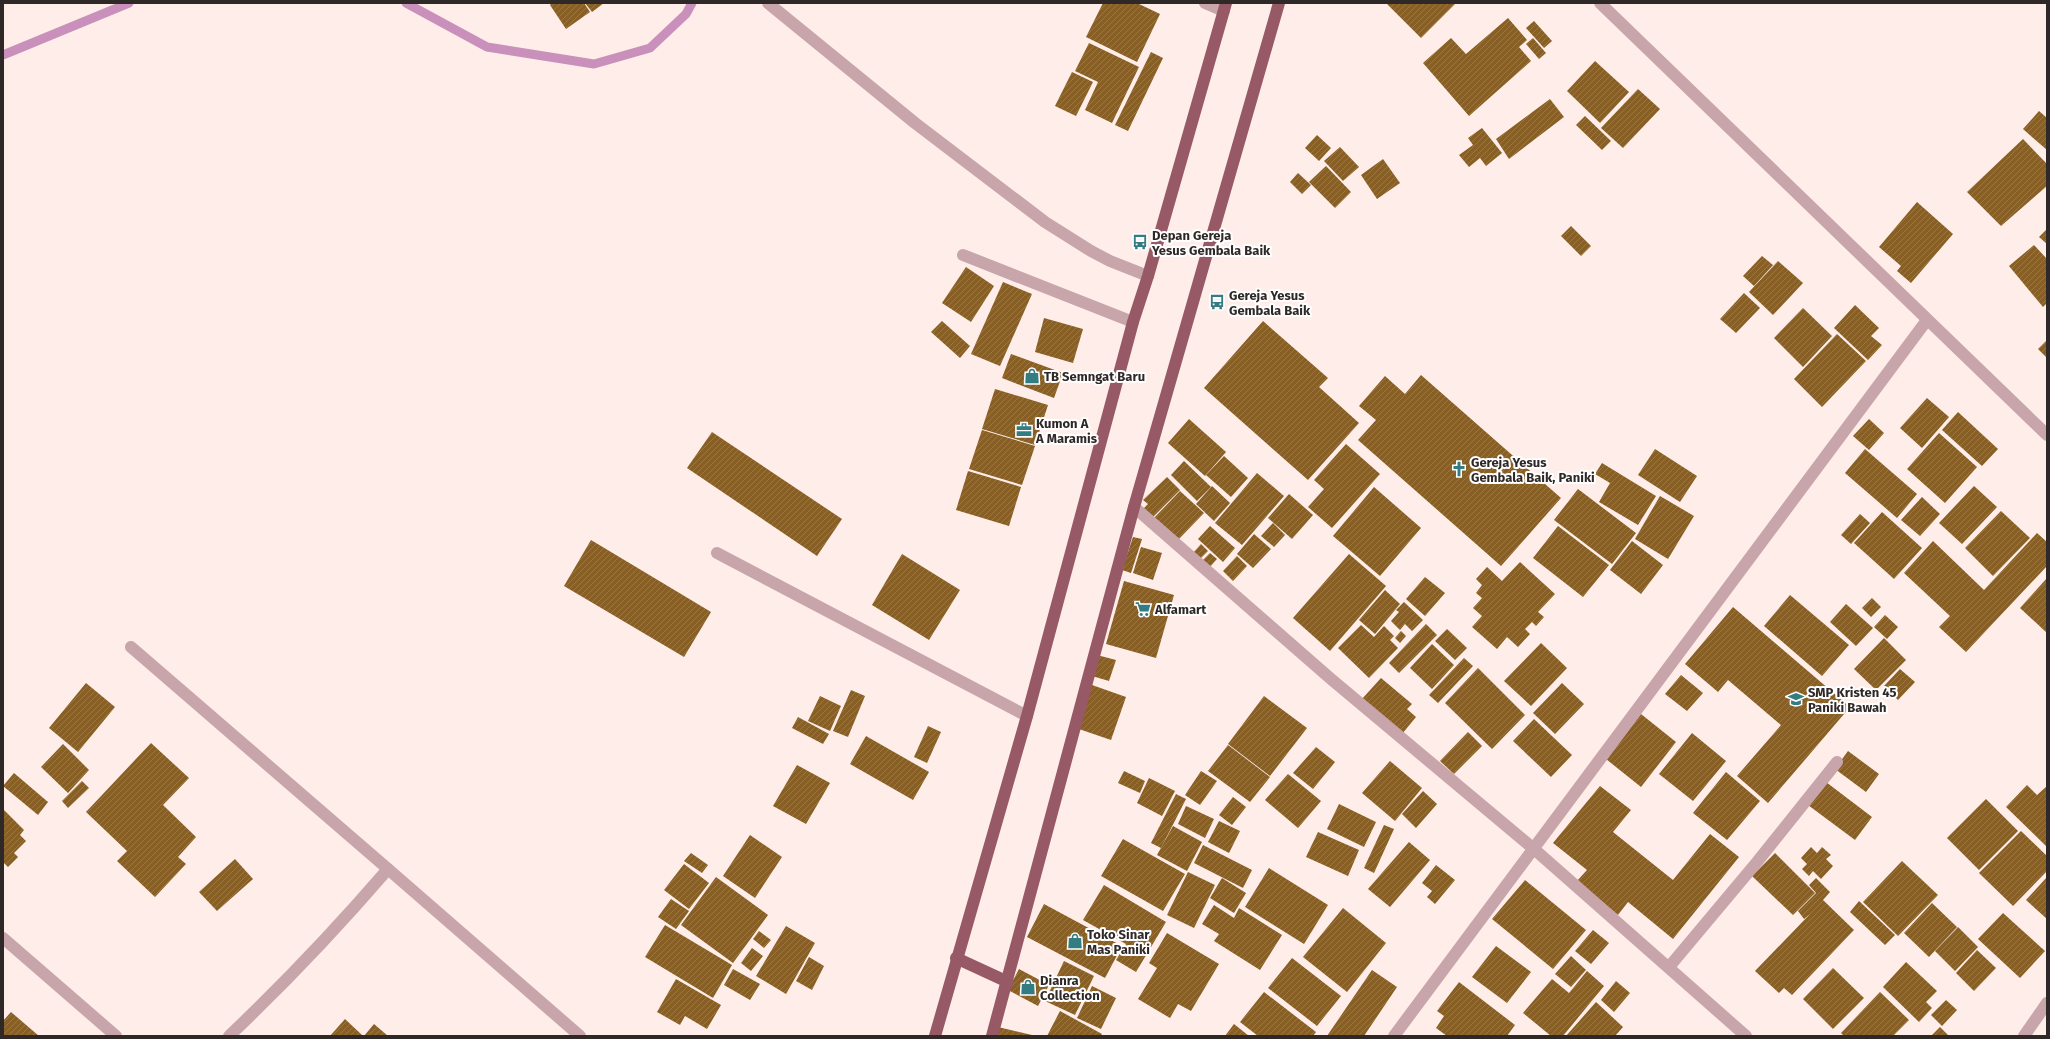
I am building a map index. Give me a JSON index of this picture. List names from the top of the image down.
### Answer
{
  "places": {
    "bus stop": ["Depan Gereja Yesus Gembala Baik", "Gereja Yesus Gembala Baik"],
    "shop": ["TB Semngat Baru", "Toko Sinar Mas Paniki", "Dianra Collection"],
    "office": ["Kumon A A Maramis"],
    "church": ["Gereja Yesus Gembala Baik, Paniki"],
    "supermarket": ["Alfamart"],
    "school or university": ["SMP Kristen 45 Paniki Bawah"]
  }
}
